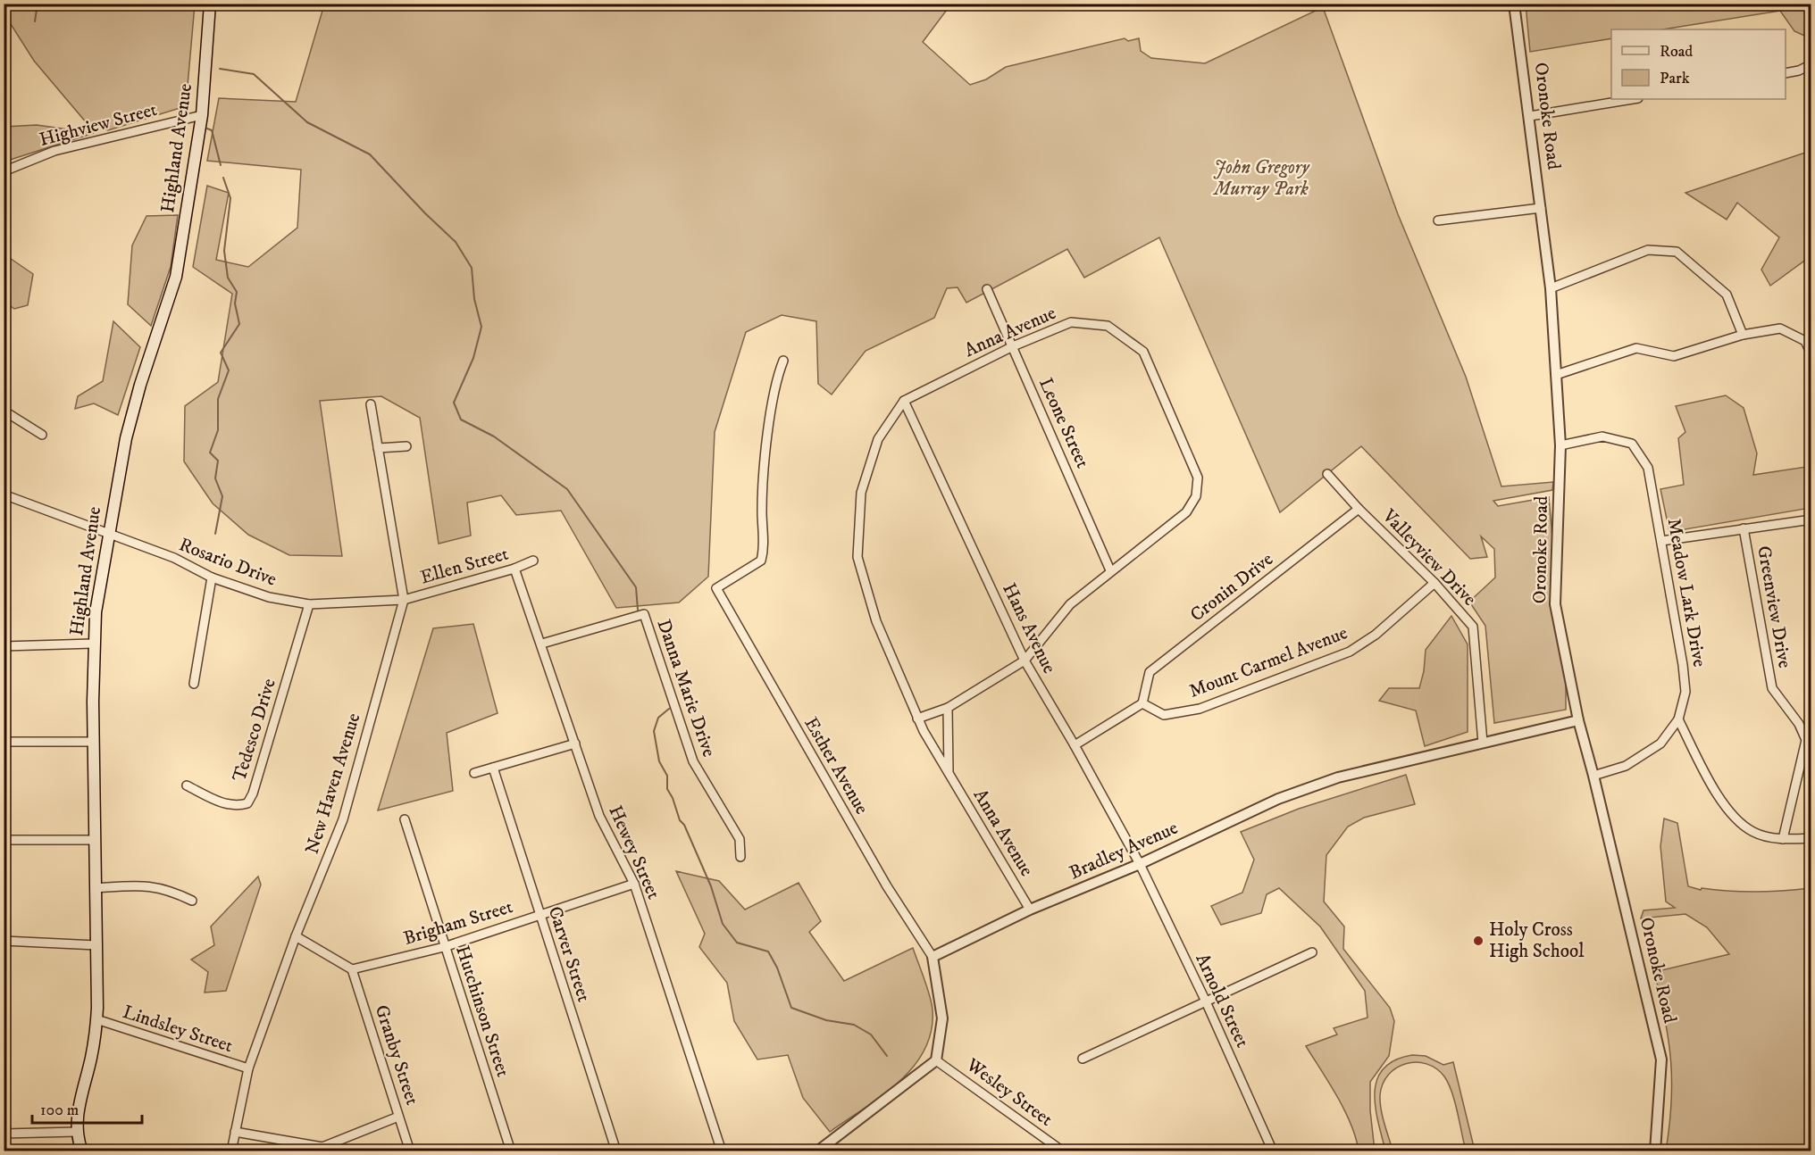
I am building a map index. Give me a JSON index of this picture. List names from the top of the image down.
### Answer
{
  "streets": {
    "main road": ["Highland Avenue"],
    "street": [
      "Oronoke Road",
      "Highview Street",
      "Anna Avenue",
      "Leone Street",
      "Valleyview Drive",
      "Rosario Drive",
      "Ellen Street",
      "Cronin Drive",
      "Meadow Lark Drive",
      "Greenview Drive",
      "Hans Avenue",
      "Mount Carmel Avenue",
      "Danna Marie Drive",
      "Tedesco Drive",
      "Esther Avenue",
      "New Haven Avenue",
      "Bradley Avenue",
      "Hewey Street",
      "Brigham Street",
      "Carver Street",
      "Arnold Street",
      "Hutchinson Street",
      "Lindsley Street",
      "Granby Street",
      "Wesley Street"
    ]
  },
  "crossings": [
    ["Oronoke Road", "Meadow Lark Drive"],
    ["Oronoke Road", "Bradley Avenue"],
    ["Highview Street", "Highland Avenue"],
    ["Highland Avenue", "Rosario Drive"],
    ["Highland Avenue", "Lindsley Street"],
    ["Anna Avenue", "Leone Street"],
    ["Anna Avenue", "Hans Avenue"],
    ["Anna Avenue", "Bradley Avenue"],
    ["Valleyview Drive", "Cronin Drive"],
    ["Valleyview Drive", "Mount Carmel Avenue"],
    ["Valleyview Drive", "Bradley Avenue"],
    ["Rosario Drive", "Ellen Street"],
    ["Rosario Drive", "Tedesco Drive"],
    ["Rosario Drive", "New Haven Avenue"],
    ["Ellen Street", "New Haven Avenue"],
    ["Ellen Street", "Hewey Street"],
    ["Cronin Drive", "Mount Carmel Avenue"],
    ["Hans Avenue", "Bradley Avenue"],
    ["Hans Avenue", "Arnold Street"],
    ["Danna Marie Drive", "Hewey Street"],
    ["Esther Avenue", "Bradley Avenue"],
    ["New Haven Avenue", "Lindsley Street"],
    ["Bradley Avenue", "Arnold Street"],
    ["Hewey Street", "Brigham Street"],
    ["Brigham Street", "Carver Street"],
    ["Brigham Street", "Hutchinson Street"],
    ["Brigham Street", "Granby Street"]
  ],
  "parks": ["John Gregory Murray Park"],
  "places": ["Holy Cross High School"],
  "legend": ["Road", "Park"],
  "scale_bar": "100 m"
}
